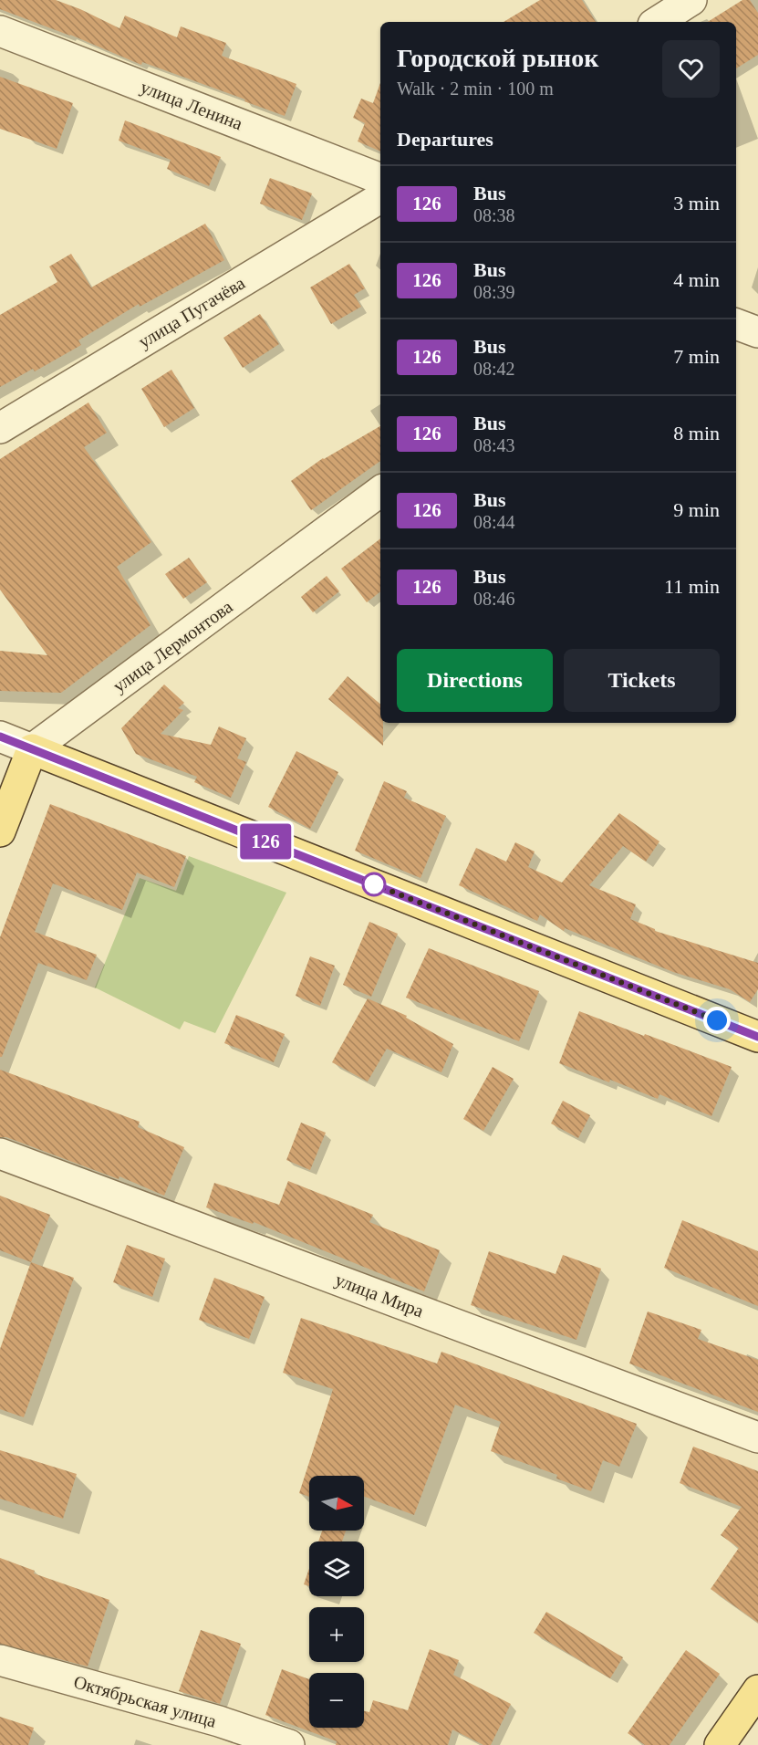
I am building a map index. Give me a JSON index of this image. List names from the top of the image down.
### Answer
{
  "streets": {
    "street": [
      "улица Ленина",
      "улица Пугачёва",
      "улица Лермонтова",
      "улица Мира",
      "Октябрьская улица"
    ]
  },
  "lines": ["bus line 126"],
  "north": "right",
  "page": {
    "on_map": "126",
    "heading": [
      ["Городской рынок", "Walk · 2 min · 100 m"],
      "Departures"
    ],
    "list": [
      {
        "mark": "126",
        "name": "Bus",
        "note": "08:38",
        "value": "3 min"
      },
      {
        "mark": "126",
        "name": "Bus",
        "note": "08:39",
        "value": "4 min"
      },
      {
        "mark": "126",
        "name": "Bus",
        "note": "08:42",
        "value": "7 min"
      },
      {
        "mark": "126",
        "name": "Bus",
        "note": "08:43",
        "value": "8 min"
      },
      {
        "mark": "126",
        "name": "Bus",
        "note": "08:44",
        "value": "9 min"
      },
      {
        "mark": "126",
        "name": "Bus",
        "note": "08:46",
        "value": "11 min"
      }
    ],
    "buttons": ["Directions", "Tickets"],
    "map_buttons": ["+", "−"]
  }
}
